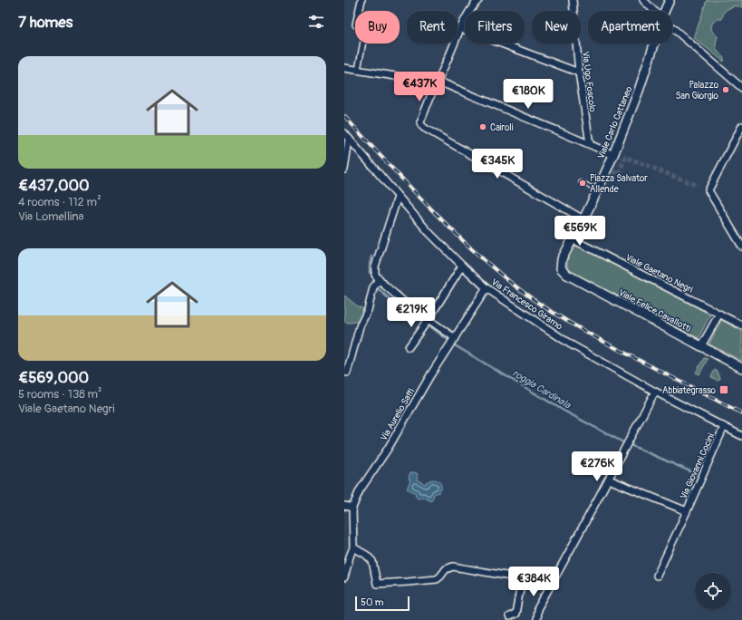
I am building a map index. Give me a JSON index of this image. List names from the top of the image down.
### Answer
{
  "streets": {
    "street": [
      "Via Ugo Foscolo",
      "Viale Carlo Cattaneo",
      "Viale Gaetano Negri",
      "Via Francesco Giramo",
      "Viale Felice Cavallotti",
      "Via Aurelio Saffi",
      "Via Giovanni Cocini"
    ]
  },
  "crossings": [
    ["Viale Carlo Cattaneo", "Viale Gaetano Negri"],
    ["Viale Carlo Cattaneo", "Viale Felice Cavallotti"],
    ["Via Francesco Giramo", "Via Aurelio Saffi"],
    ["Via Francesco Giramo", "Via Giovanni Cocini"]
  ],
  "water": ["roggia Cardinala"],
  "places": {
    "other": ["Palazzo San Giorgio", "Cairoli", "Piazza Salvator Allende"],
    "transit": ["Abbiategrasso"]
  },
  "scale_bar": "50 m",
  "page": {
    "heading": "7 homes",
    "chip": [
      "Buy",
      "Rent",
      "Filters",
      "New",
      "Apartment"
    ],
    "list": [
      {
        "name": "€437,000",
        "note": "4 rooms · 112 m² · Via Lomellina"
      },
      {
        "name": "€569,000",
        "note": "5 rooms · 138 m² · Viale Gaetano Negri"
      }
    ],
    "price": [
      "€437K",
      "€180K",
      "€345K",
      "€569K",
      "€219K",
      "€276K",
      "€384K"
    ],
    "scale": "50 m"
  }
}
